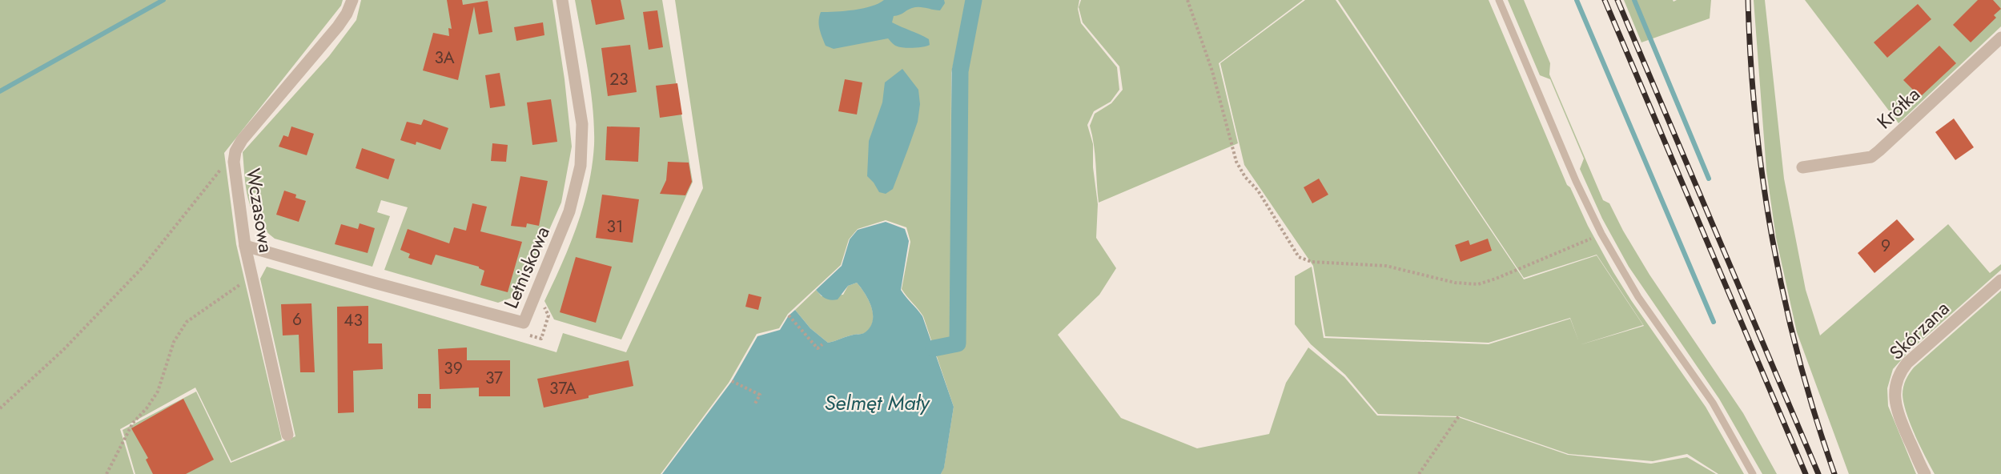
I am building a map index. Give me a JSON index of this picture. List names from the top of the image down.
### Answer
{
  "streets": {
    "street": [
      "Krótka",
      "Wczasowa",
      "Letniskowa",
      "Skórzana"
    ]
  },
  "crossings": [
    ["Wczasowa", "Letniskowa"]
  ],
  "water": ["Selmęt Mały"],
  "house_numbers": [
    "3A",
    "23",
    "31",
    "9",
    "6",
    "43",
    "39",
    "37",
    "37A"
  ]
}
